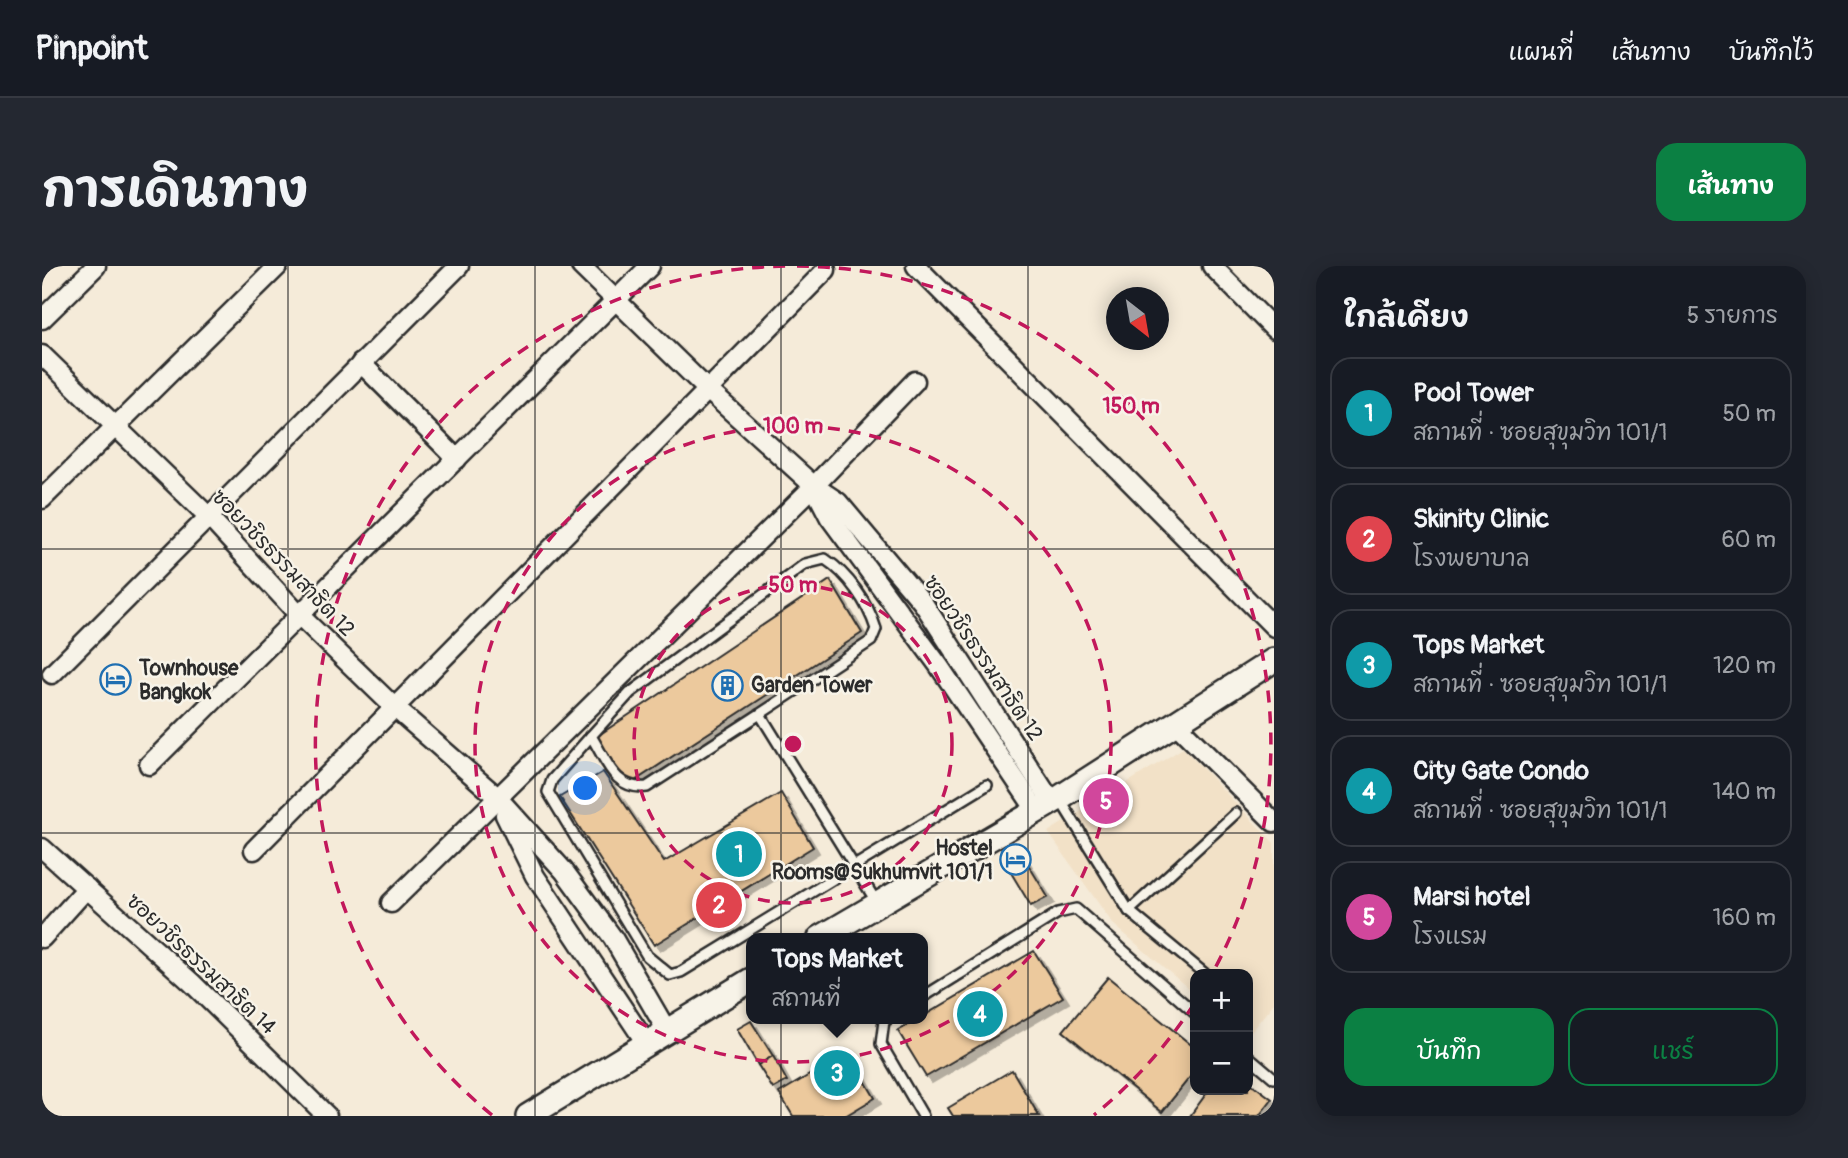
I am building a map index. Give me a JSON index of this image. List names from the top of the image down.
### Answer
{
  "streets": {
    "street": ["ซอยวชิรธรรมสาธิต 12", "ซอยวชิรธรรมสาธิต 14"]
  },
  "places": {
    "hotel": ["Townhouse Bangkok", "Hostel Rooms@Sukhumvit 101/1"],
    "building": ["Garden Tower"]
  },
  "north": "bottom right",
  "page": {
    "header": "Pinpoint",
    "nav": ["แผนที่", "เส้นทาง", "บันทึกไว้"],
    "title": "การเดินทาง",
    "buttons": [
      "เส้นทาง",
      ["บันทึก", "แชร์"]
    ],
    "heading": ["ใกล้เคียง", "5 รายการ"],
    "list": [
      {
        "mark": "1",
        "name": "Pool Tower",
        "note": "สถานที่ · ซอยสุขุมวิท 101/1",
        "value": "50 m"
      },
      {
        "mark": "2",
        "name": "Skinity Clinic",
        "note": "โรงพยาบาล",
        "value": "60 m"
      },
      {
        "mark": "3",
        "name": "Tops Market",
        "note": "สถานที่ · ซอยสุขุมวิท 101/1",
        "value": "120 m"
      },
      {
        "mark": "4",
        "name": "City Gate Condo",
        "note": "สถานที่ · ซอยสุขุมวิท 101/1",
        "value": "140 m"
      },
      {
        "mark": "5",
        "name": "Marsi hotel",
        "note": "โรงแรม",
        "value": "160 m"
      }
    ],
    "pins": [
      "5",
      "1",
      "2",
      "4",
      "3"
    ],
    "popup": ["Tops Market", "สถานที่"],
    "map_buttons": ["+", "−"]
  },
  "rings": ["150 m", "100 m", "50 m"]
}
